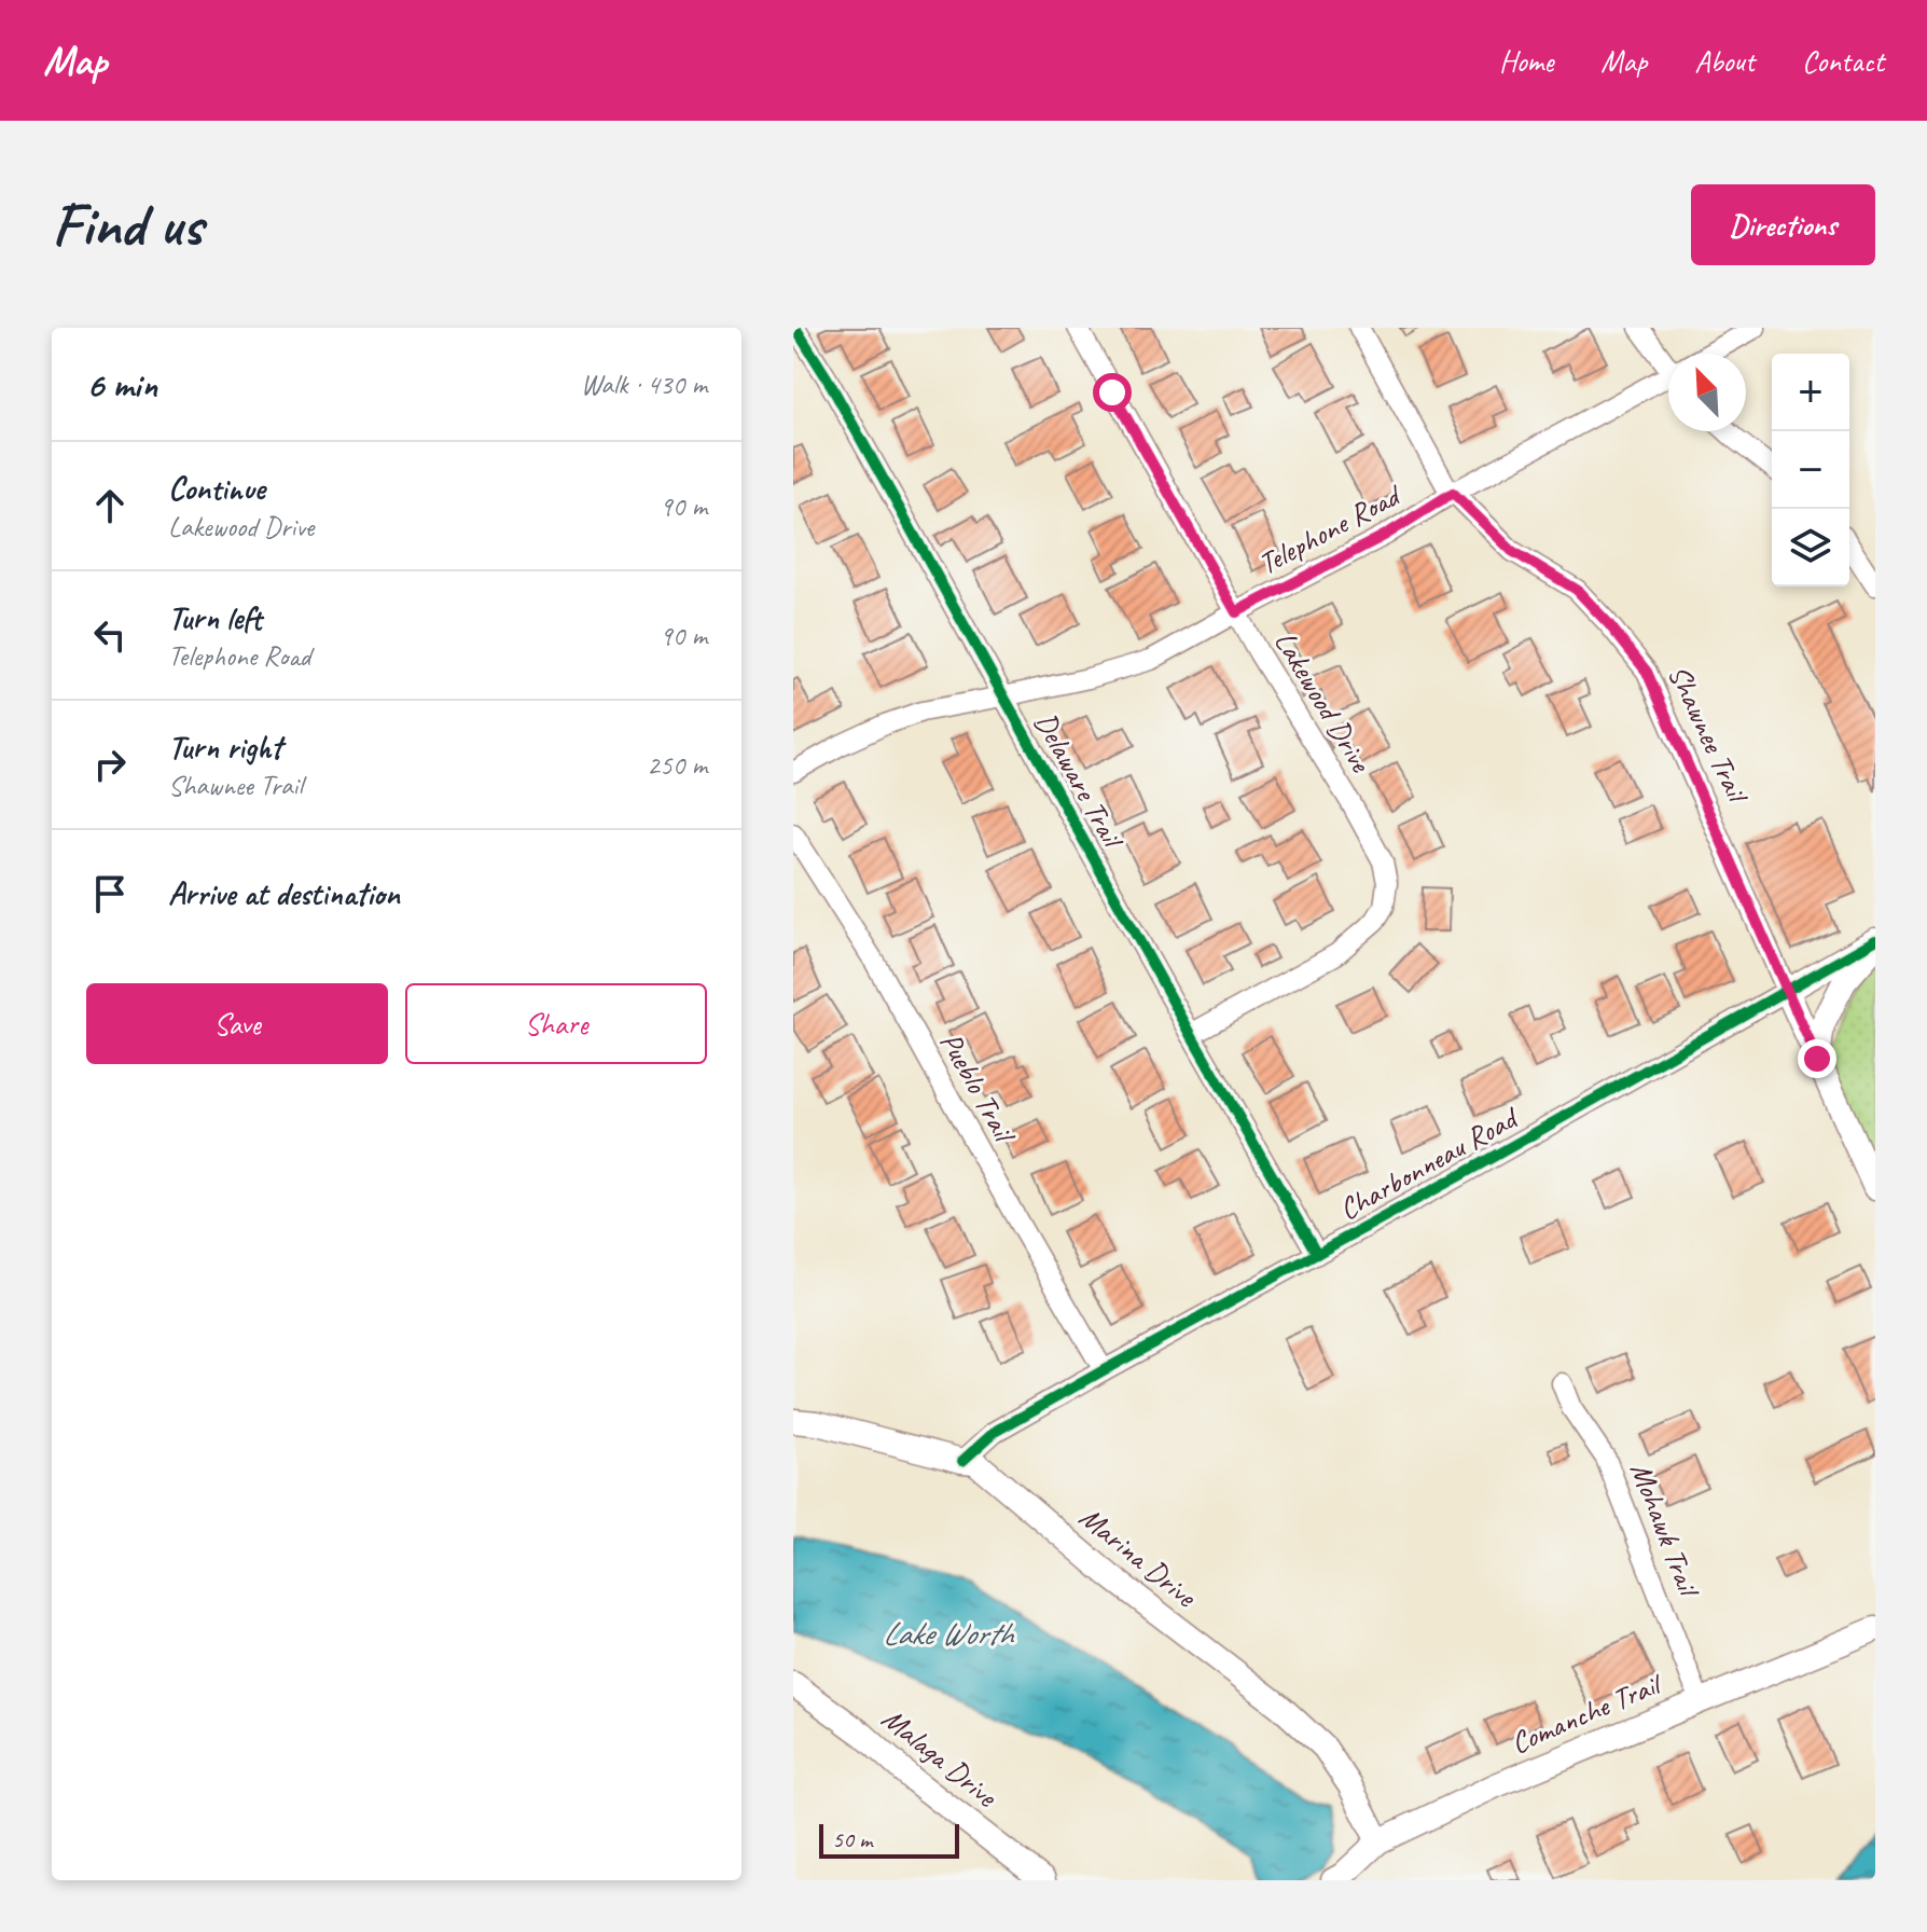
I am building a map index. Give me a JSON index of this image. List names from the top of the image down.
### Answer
{
  "streets": {
    "street": [
      "Telephone Road",
      "Lakewood Drive",
      "Shawnee Trail",
      "Delaware Trail",
      "Pueblo Trail",
      "Charbonneau Road",
      "Mohawk Trail",
      "Marina Drive",
      "Comanche Trail",
      "Malaga Drive"
    ]
  },
  "crossings": [
    ["Telephone Road", "Lakewood Drive"],
    ["Telephone Road", "Shawnee Trail"],
    ["Telephone Road", "Delaware Trail"],
    ["Lakewood Drive", "Delaware Trail"],
    ["Shawnee Trail", "Charbonneau Road"],
    ["Delaware Trail", "Charbonneau Road"],
    ["Pueblo Trail", "Charbonneau Road"],
    ["Charbonneau Road", "Marina Drive"],
    ["Mohawk Trail", "Comanche Trail"],
    ["Marina Drive", "Comanche Trail"]
  ],
  "water": ["Lake Worth"],
  "scale_bar": "50 m",
  "north": "top left",
  "page": {
    "header": "Map",
    "nav": [
      "Home",
      "Map",
      "About",
      "Contact"
    ],
    "buttons": [
      "Directions",
      ["Save", "Share"]
    ],
    "title": "Find us",
    "heading": ["6 min", "Walk · 430 m"],
    "map_buttons": ["+", "−"],
    "list": [
      ["Continue", "Lakewood Drive", "90 m"],
      ["Turn left", "Telephone Road", "90 m"],
      ["Turn right", "Shawnee Trail", "250 m"],
      "Arrive at destination"
    ],
    "scale": "50 m"
  }
}
